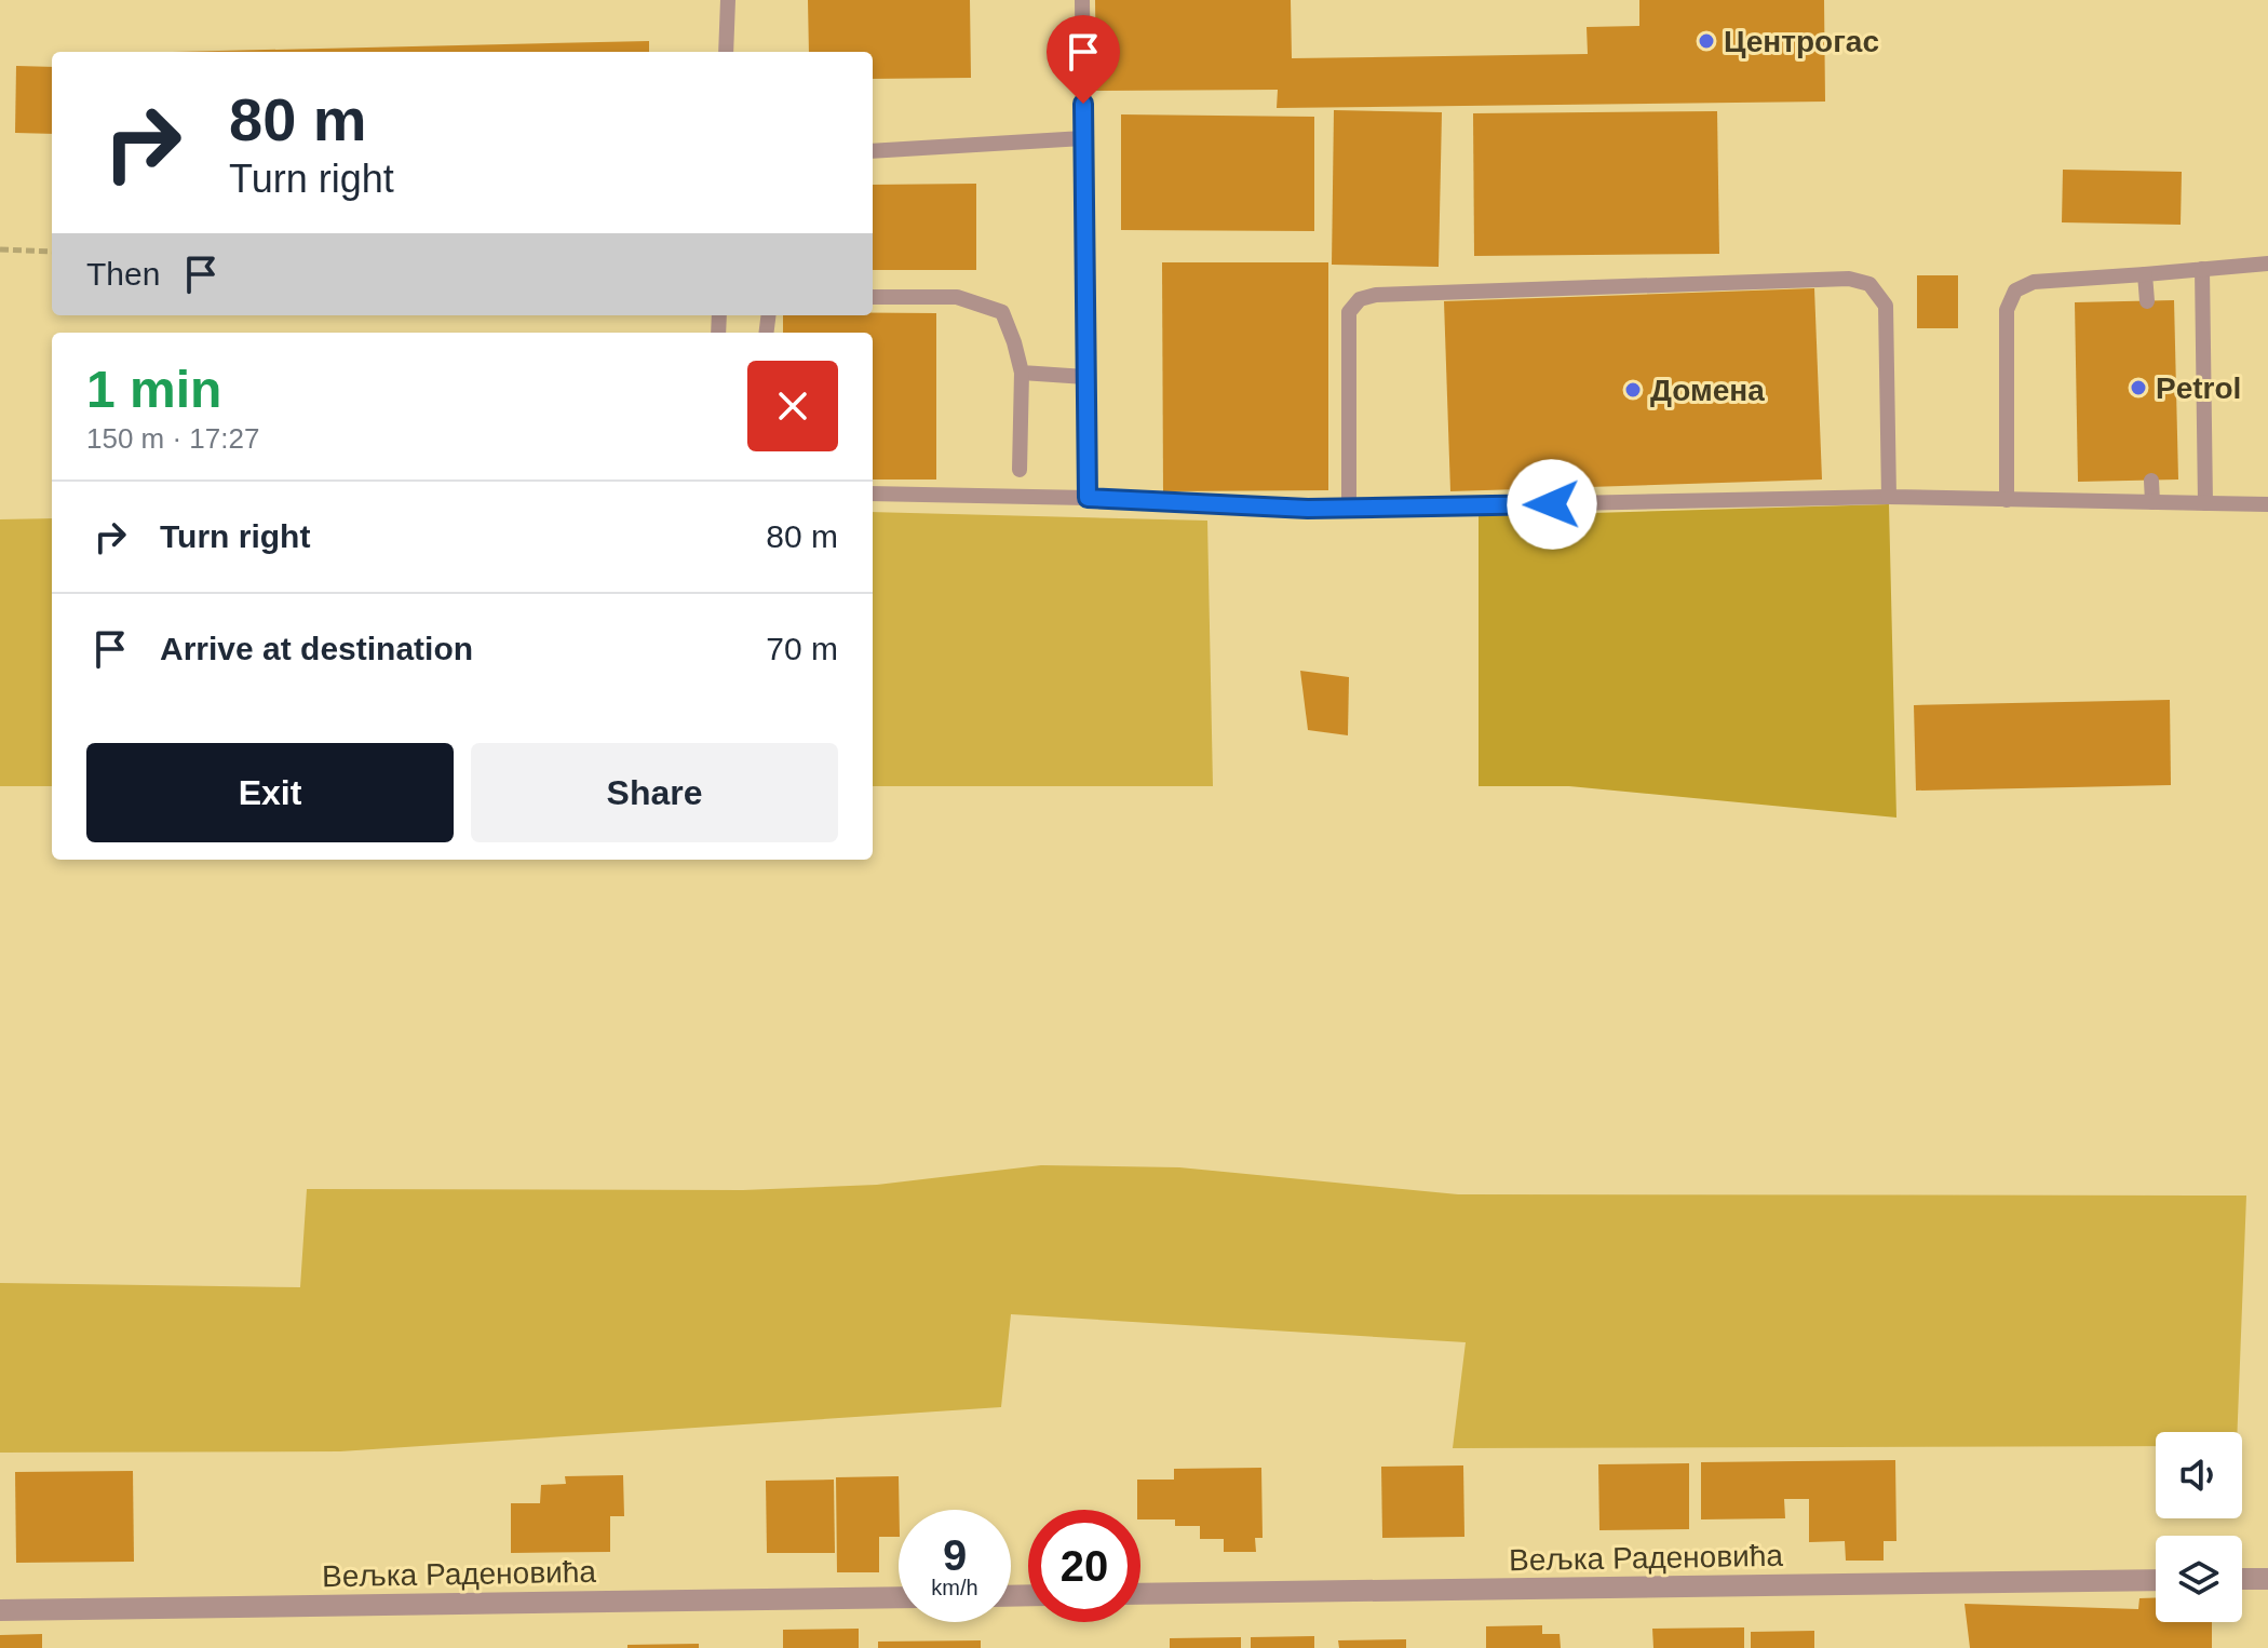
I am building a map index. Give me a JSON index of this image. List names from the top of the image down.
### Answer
{
  "streets": {
    "street": ["Вељка Раденовића"]
  },
  "places": ["Центрогас", "Petrol", "Домена"],
  "page": {
    "turn": ["80 m", "Turn right"],
    "then": "Then",
    "heading": ["1 min", "150 m · 17:27"],
    "list": [
      {
        "name": "Turn right",
        "value": "80 m"
      },
      {
        "name": "Arrive at destination",
        "value": "70 m"
      }
    ],
    "buttons": ["Exit", "Share"],
    "speed": "9 km/h",
    "limit": "20"
  }
}
